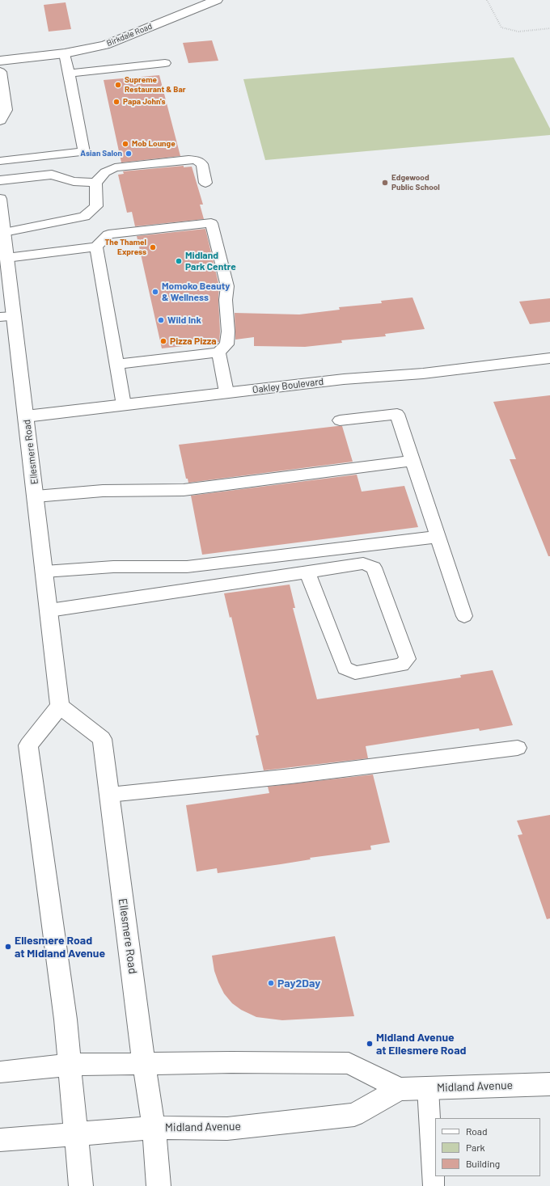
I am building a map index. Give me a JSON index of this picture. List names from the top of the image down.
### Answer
{
  "streets": {
    "main road": [
      "Birkdale Road",
      "Oakley Boulevard",
      "Ellesmere Road",
      "Midland Avenue"
    ]
  },
  "crossings": [
    ["Oakley Boulevard", "Ellesmere Road"],
    ["Ellesmere Road", "Midland Avenue"]
  ],
  "places": [
    "Supreme Restaurant & Bar",
    "Papa John's",
    "Mob Lounge",
    "Asian Salon",
    "Edgewood Public School",
    "The Thamel Express",
    "Midland Park Centre",
    "Momoko Beauty & Wellness",
    "Wild Ink",
    "Pizza Pizza",
    "Ellesmere Road at Midland Avenue",
    "Pay2Day",
    "Midland Avenue at Ellesmere Road"
  ],
  "legend": ["Road", "Park", "Building"]
}
